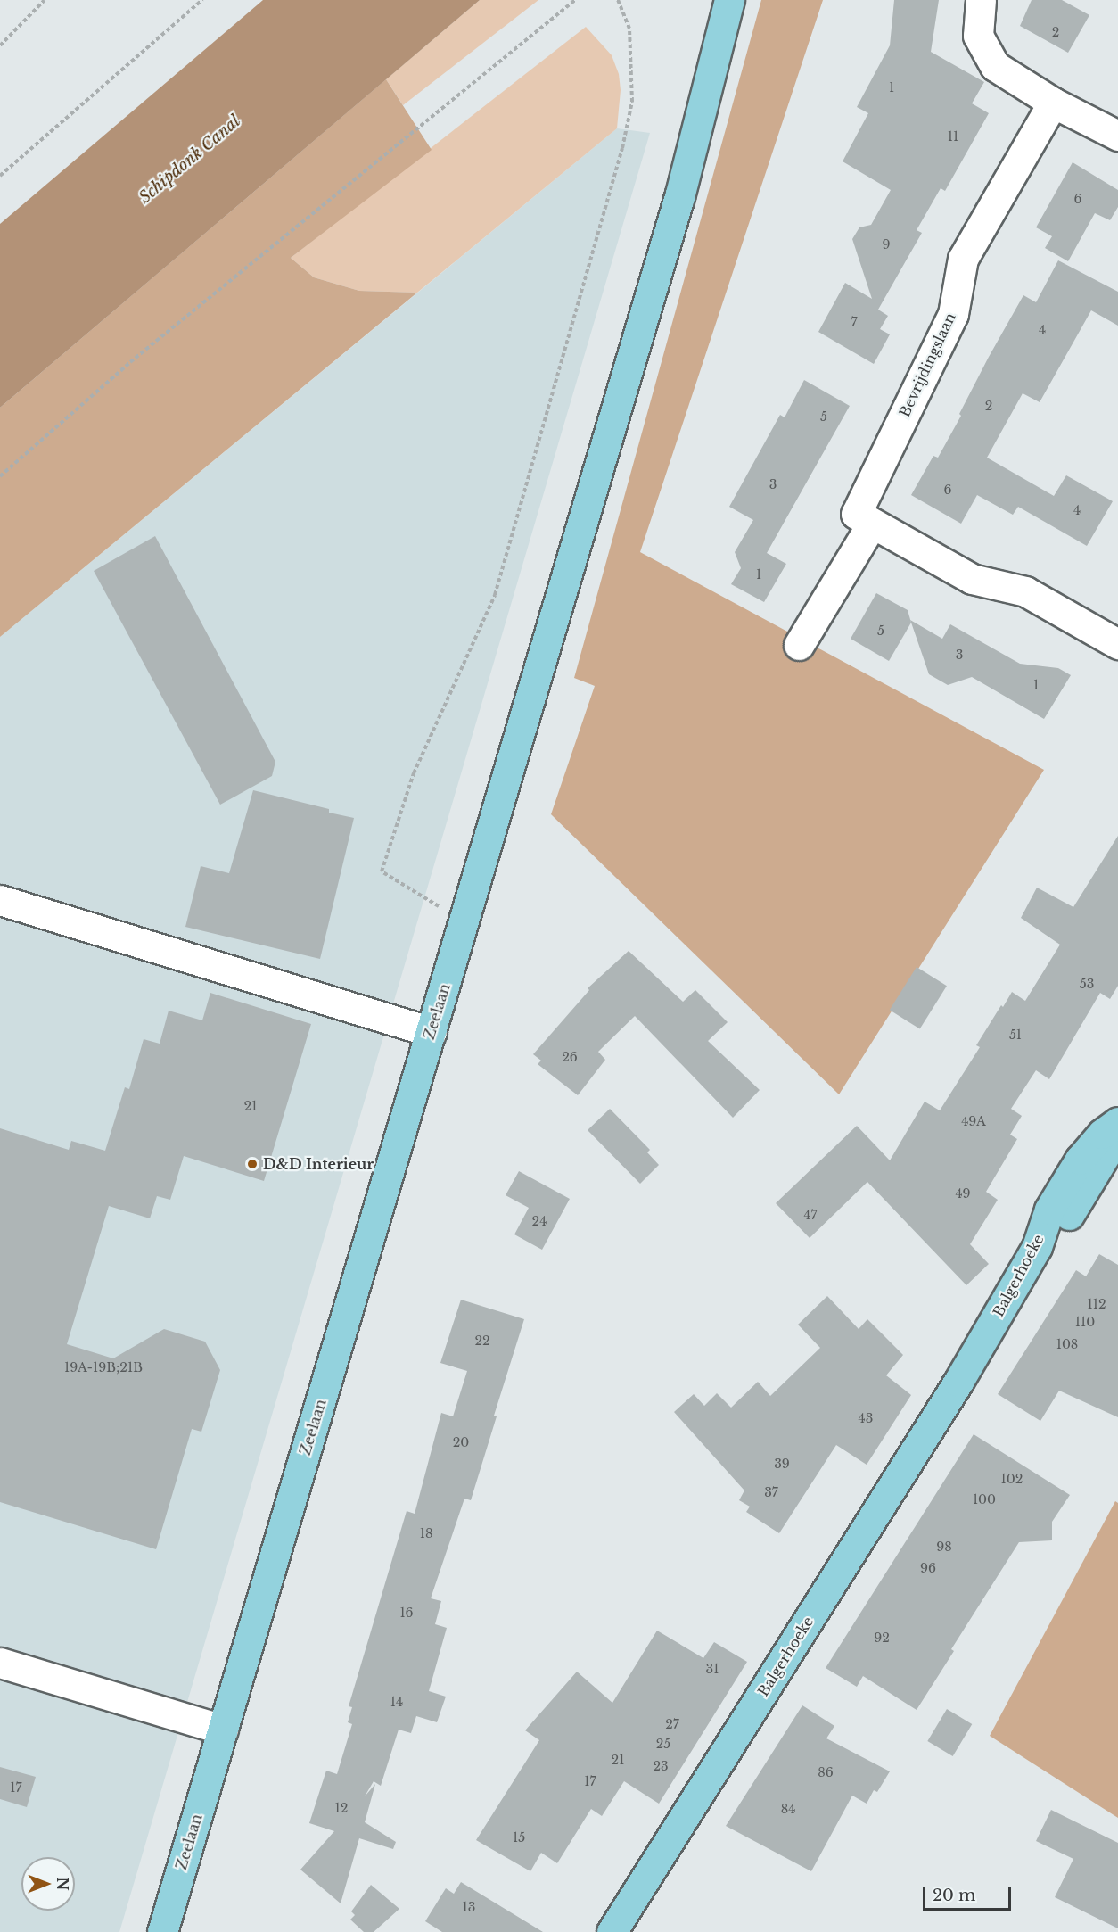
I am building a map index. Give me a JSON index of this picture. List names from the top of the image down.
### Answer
{
  "streets": {
    "main road": ["Zeelaan", "Balgerhoeke"],
    "street": ["Bevrijdingslaan"]
  },
  "water": ["Schipdonk Canal"],
  "places": ["D&D Interieur"],
  "house_numbers": [
    "2",
    "1",
    "11",
    "6",
    "9",
    "7",
    "4",
    "2",
    "5",
    "3",
    "6",
    "4",
    "1",
    "5",
    "3",
    "1",
    "53",
    "51",
    "26",
    "21",
    "49A",
    "49",
    "47",
    "24",
    "112",
    "110",
    "22",
    "108",
    "19A-19B;21B",
    "43",
    "20",
    "39",
    "102",
    "37",
    "100",
    "18",
    "98",
    "96",
    "16",
    "92",
    "31",
    "14",
    "27",
    "25",
    "21",
    "23",
    "86",
    "17",
    "17",
    "12",
    "84",
    "15",
    "13"
  ],
  "scale_bar": "20 m",
  "north": "right"
}
